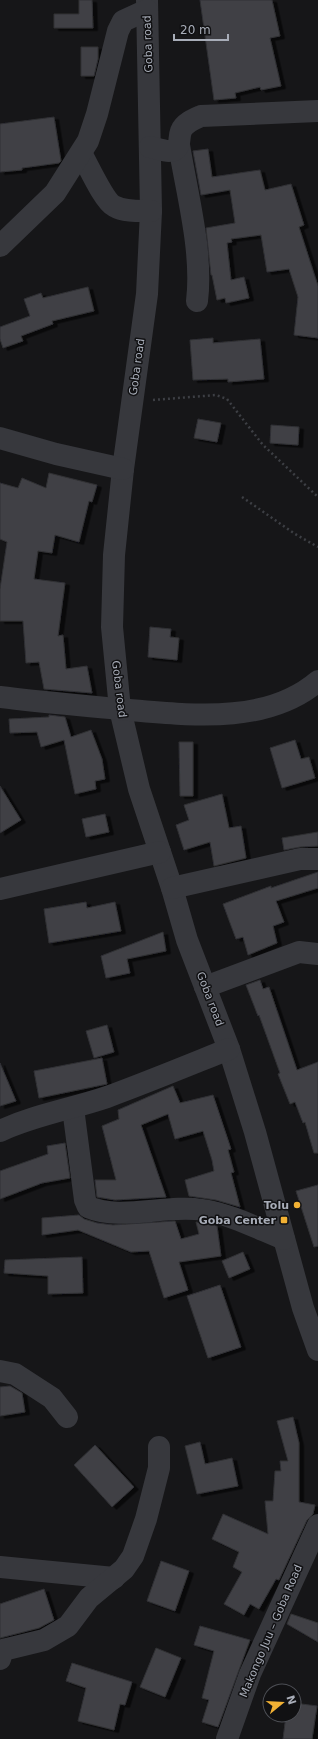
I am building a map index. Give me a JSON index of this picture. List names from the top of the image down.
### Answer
{
  "streets": {
    "street": ["Goba road", "Makongo Juu – Goba Road"]
  },
  "places": {
    "other": ["Tolu"],
    "transit": ["Goba Center"]
  },
  "scale_bar": "20 m",
  "north": "right"
}
